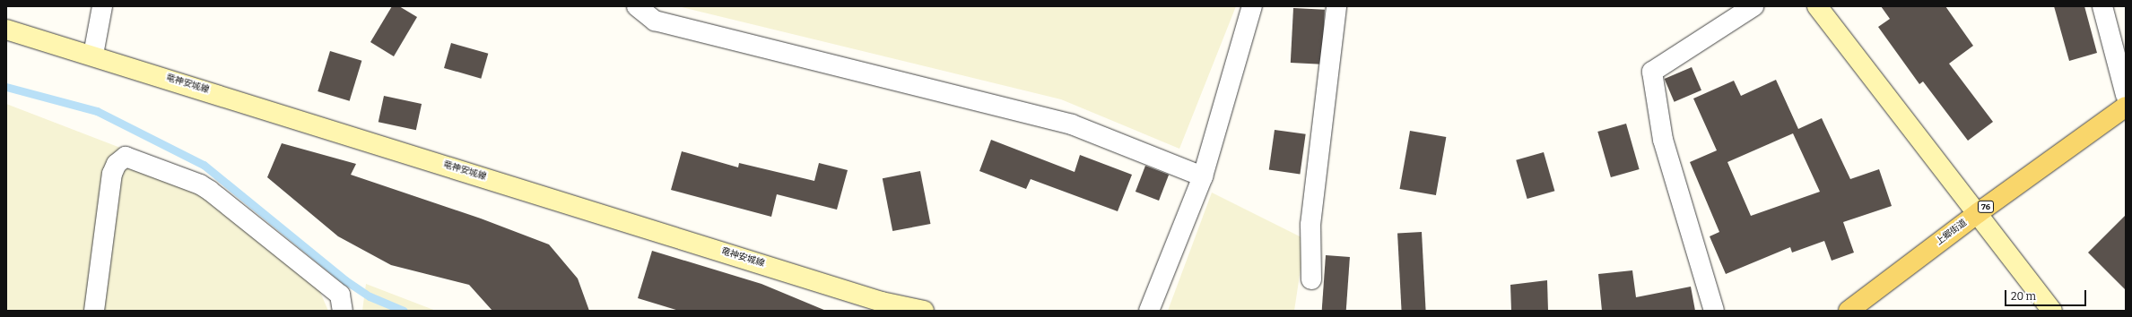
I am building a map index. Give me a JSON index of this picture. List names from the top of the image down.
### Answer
{
  "streets": {
    "main road": ["76", "上郷街道"],
    "street": ["竜神安城線"]
  },
  "scale_bar": "20 m"
}
